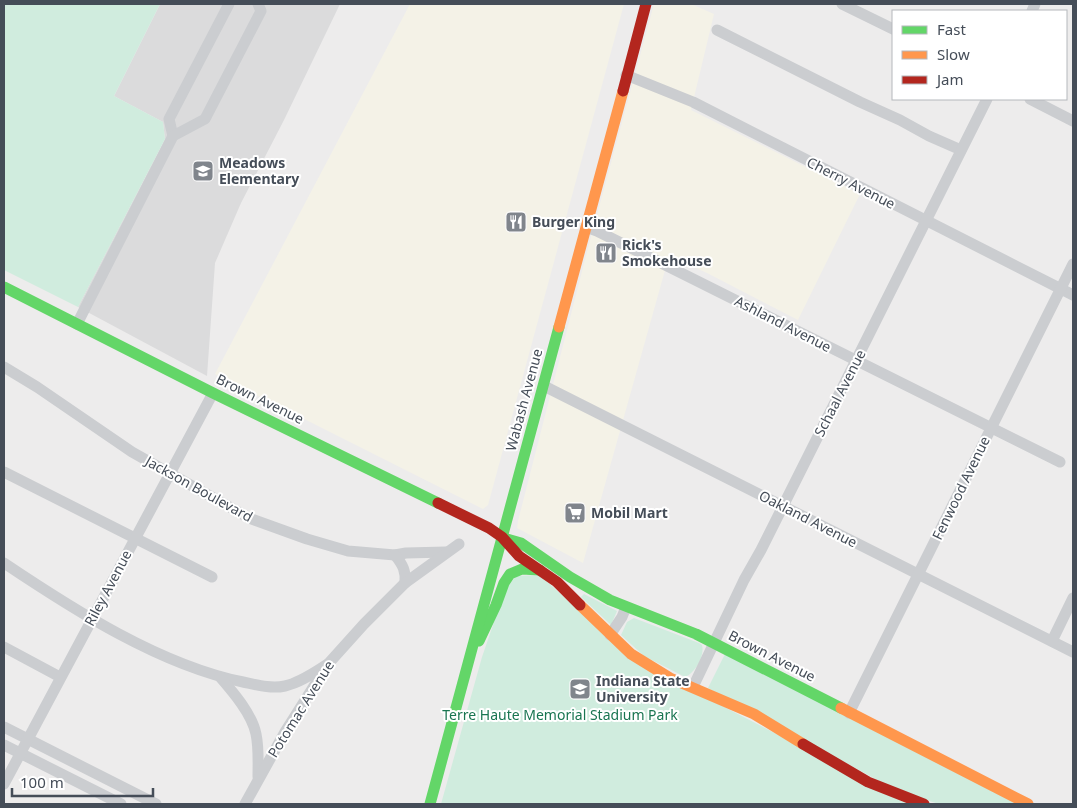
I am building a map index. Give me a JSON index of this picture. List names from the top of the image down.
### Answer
{
  "streets": {
    "street": [
      "Cherry Avenue",
      "Ashland Avenue",
      "Schaal Avenue",
      "Brown Avenue",
      "Wabash Avenue",
      "Fenwood Avenue",
      "Jackson Boulevard",
      "Oakland Avenue",
      "Riley Avenue",
      "Potomac Avenue"
    ]
  },
  "crossings": [
    ["Cherry Avenue", "Schaal Avenue"],
    ["Cherry Avenue", "Wabash Avenue"],
    ["Cherry Avenue", "Fenwood Avenue"],
    ["Ashland Avenue", "Schaal Avenue"],
    ["Ashland Avenue", "Wabash Avenue"],
    ["Ashland Avenue", "Fenwood Avenue"],
    ["Schaal Avenue", "Brown Avenue"],
    ["Schaal Avenue", "Oakland Avenue"],
    ["Brown Avenue", "Wabash Avenue"],
    ["Brown Avenue", "Fenwood Avenue"],
    ["Brown Avenue", "Riley Avenue"],
    ["Wabash Avenue", "Oakland Avenue"],
    ["Fenwood Avenue", "Oakland Avenue"],
    ["Jackson Boulevard", "Riley Avenue"],
    ["Jackson Boulevard", "Potomac Avenue"]
  ],
  "parks": ["Terre Haute Memorial Stadium Park"],
  "places": {
    "school or university": ["Meadows Elementary", "Indiana State University"],
    "restaurant": ["Burger King", "Rick's Smokehouse"],
    "supermarket": ["Mobil Mart"]
  },
  "legend": ["Fast", "Slow", "Jam"],
  "scale_bar": "100 m"
}
